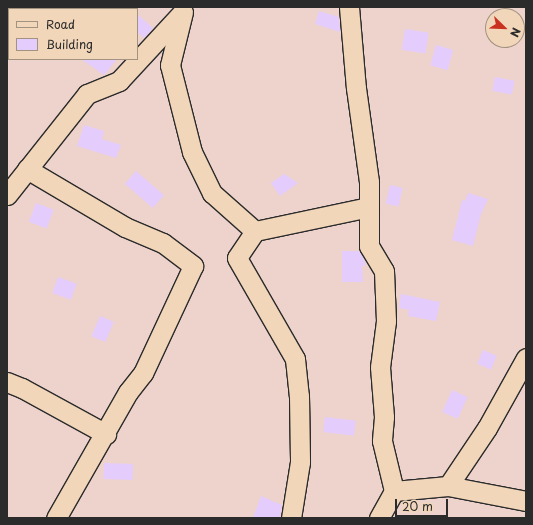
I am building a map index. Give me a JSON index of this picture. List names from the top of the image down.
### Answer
{
  "legend": ["Road", "Building"],
  "scale_bar": "20 m",
  "north": "bottom right"
}
